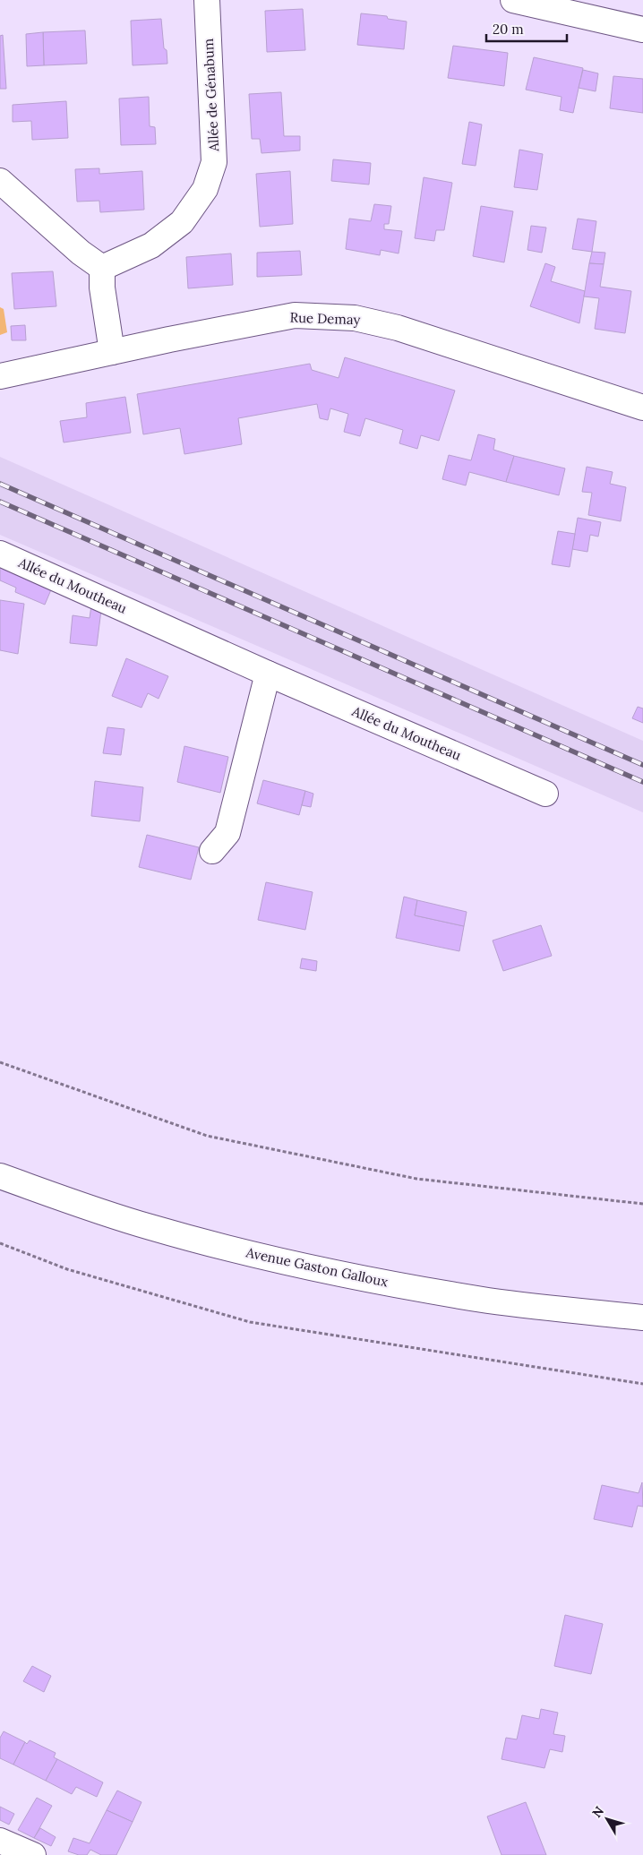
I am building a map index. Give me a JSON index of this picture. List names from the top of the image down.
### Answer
{
  "streets": {
    "street": [
      "Allée de Génabum",
      "Rue Demay",
      "Allée du Moutheau",
      "Avenue Gaston Galloux"
    ]
  },
  "scale_bar": "20 m",
  "north": "top left"
}
